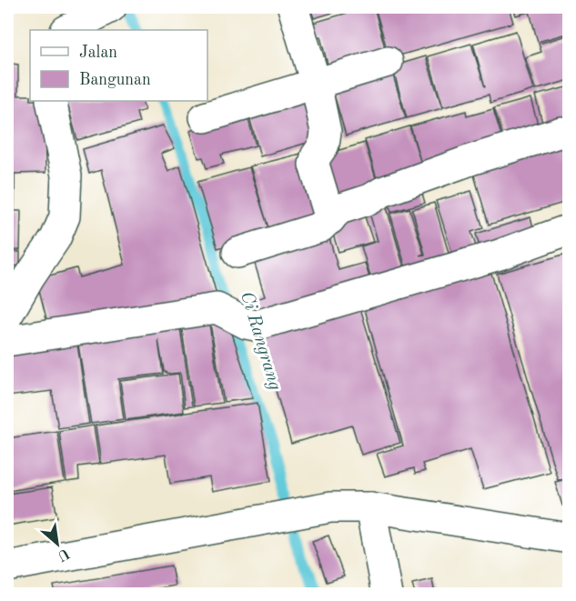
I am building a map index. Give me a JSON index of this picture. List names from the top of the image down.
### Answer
{
  "water": ["Ci Rangrang"],
  "legend": ["Jalan", "Bangunan"],
  "north": "bottom right"
}
